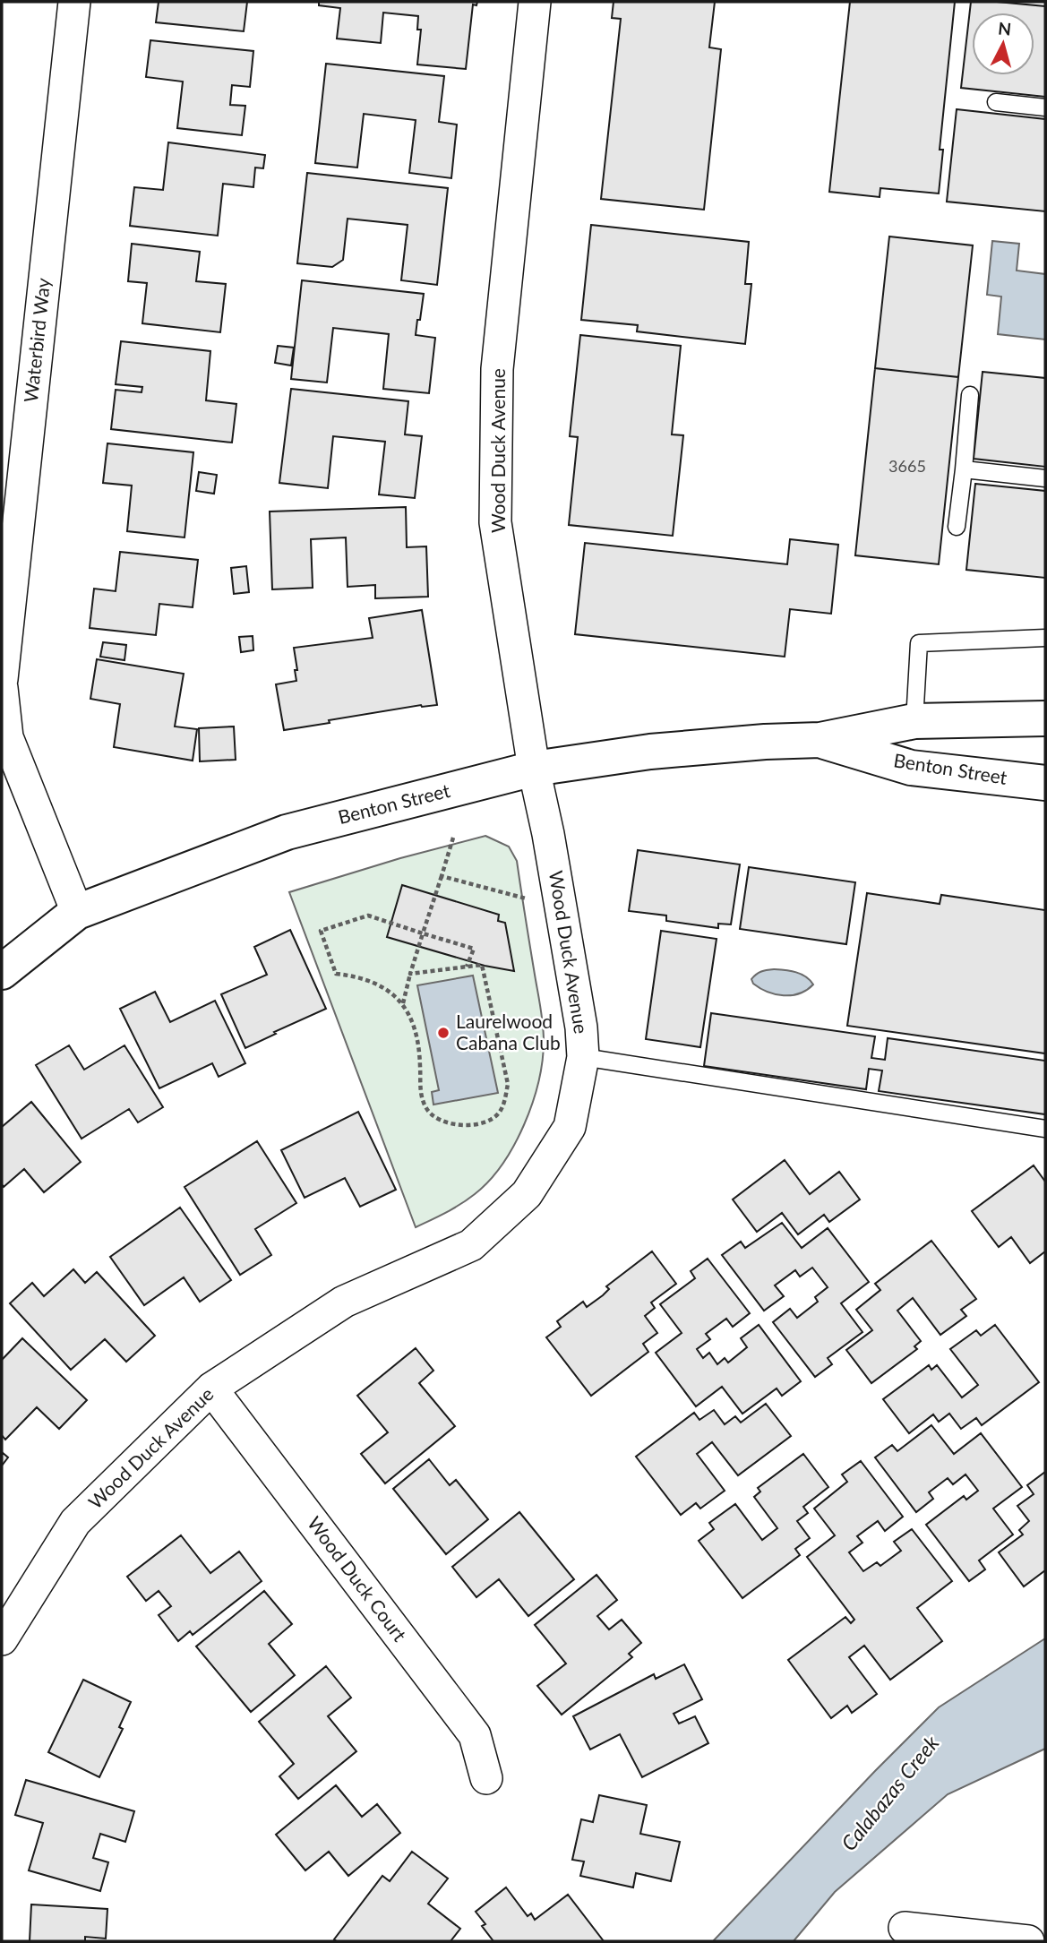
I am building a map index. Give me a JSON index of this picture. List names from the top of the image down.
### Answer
{
  "streets": {
    "street": [
      "Waterbird Way",
      "Wood Duck Avenue",
      "Benton Street",
      "Wood Duck Court"
    ]
  },
  "crossings": [
    ["Wood Duck Avenue", "Benton Street"],
    ["Wood Duck Avenue", "Wood Duck Court"]
  ],
  "water": ["Calabazas Creek"],
  "places": ["Laurelwood Cabana Club"],
  "house_numbers": ["3665"],
  "north": "top"
}
